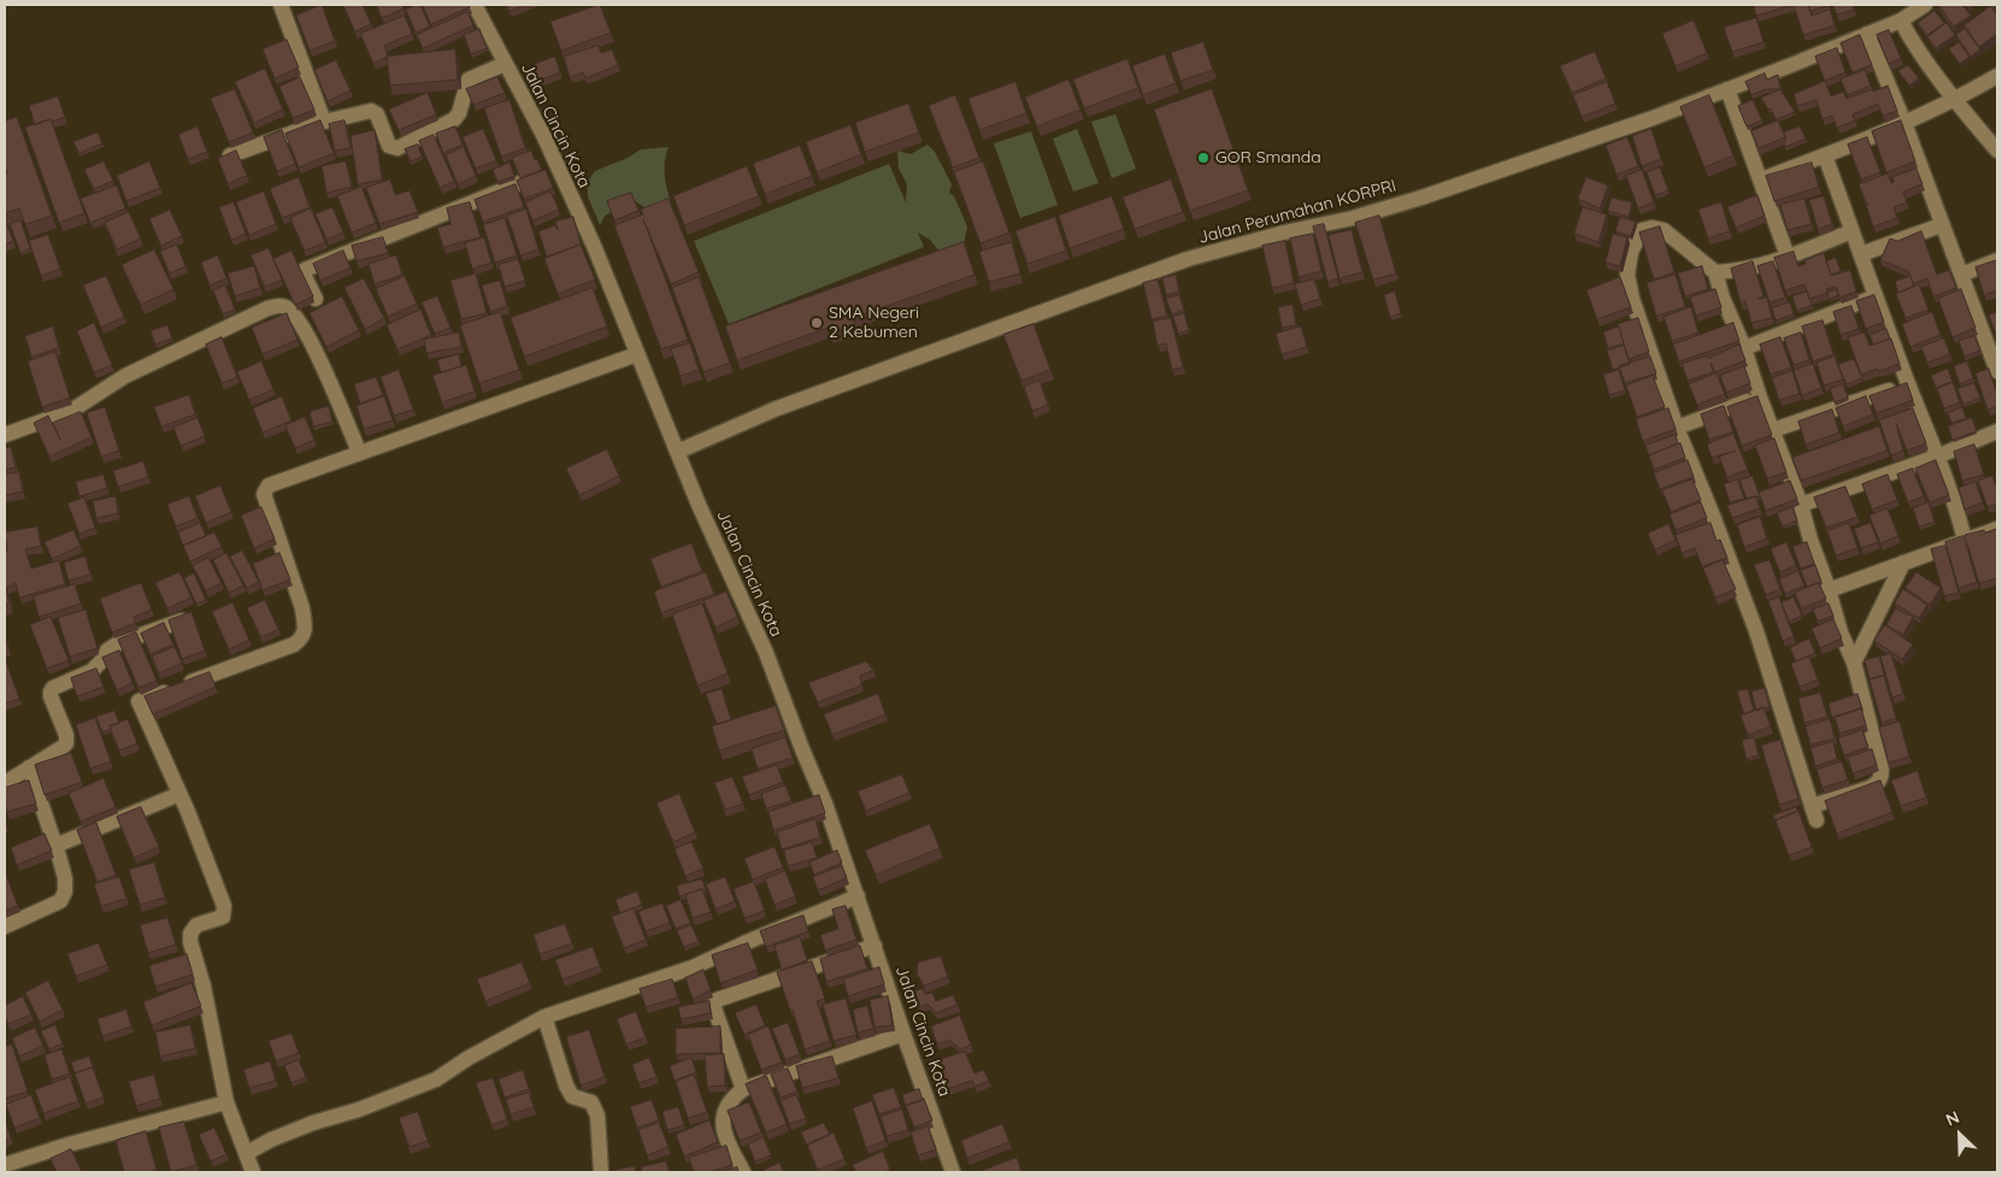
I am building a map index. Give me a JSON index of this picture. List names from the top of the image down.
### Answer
{
  "streets": {
    "street": ["Jalan Cincin Kota", "Jalan Perumahan KORPRI"]
  },
  "crossings": [
    ["Jalan Cincin Kota", "Jalan Perumahan KORPRI"]
  ],
  "places": ["GOR Smanda", "SMA Negeri 2 Kebumen"],
  "north": "top left"
}
